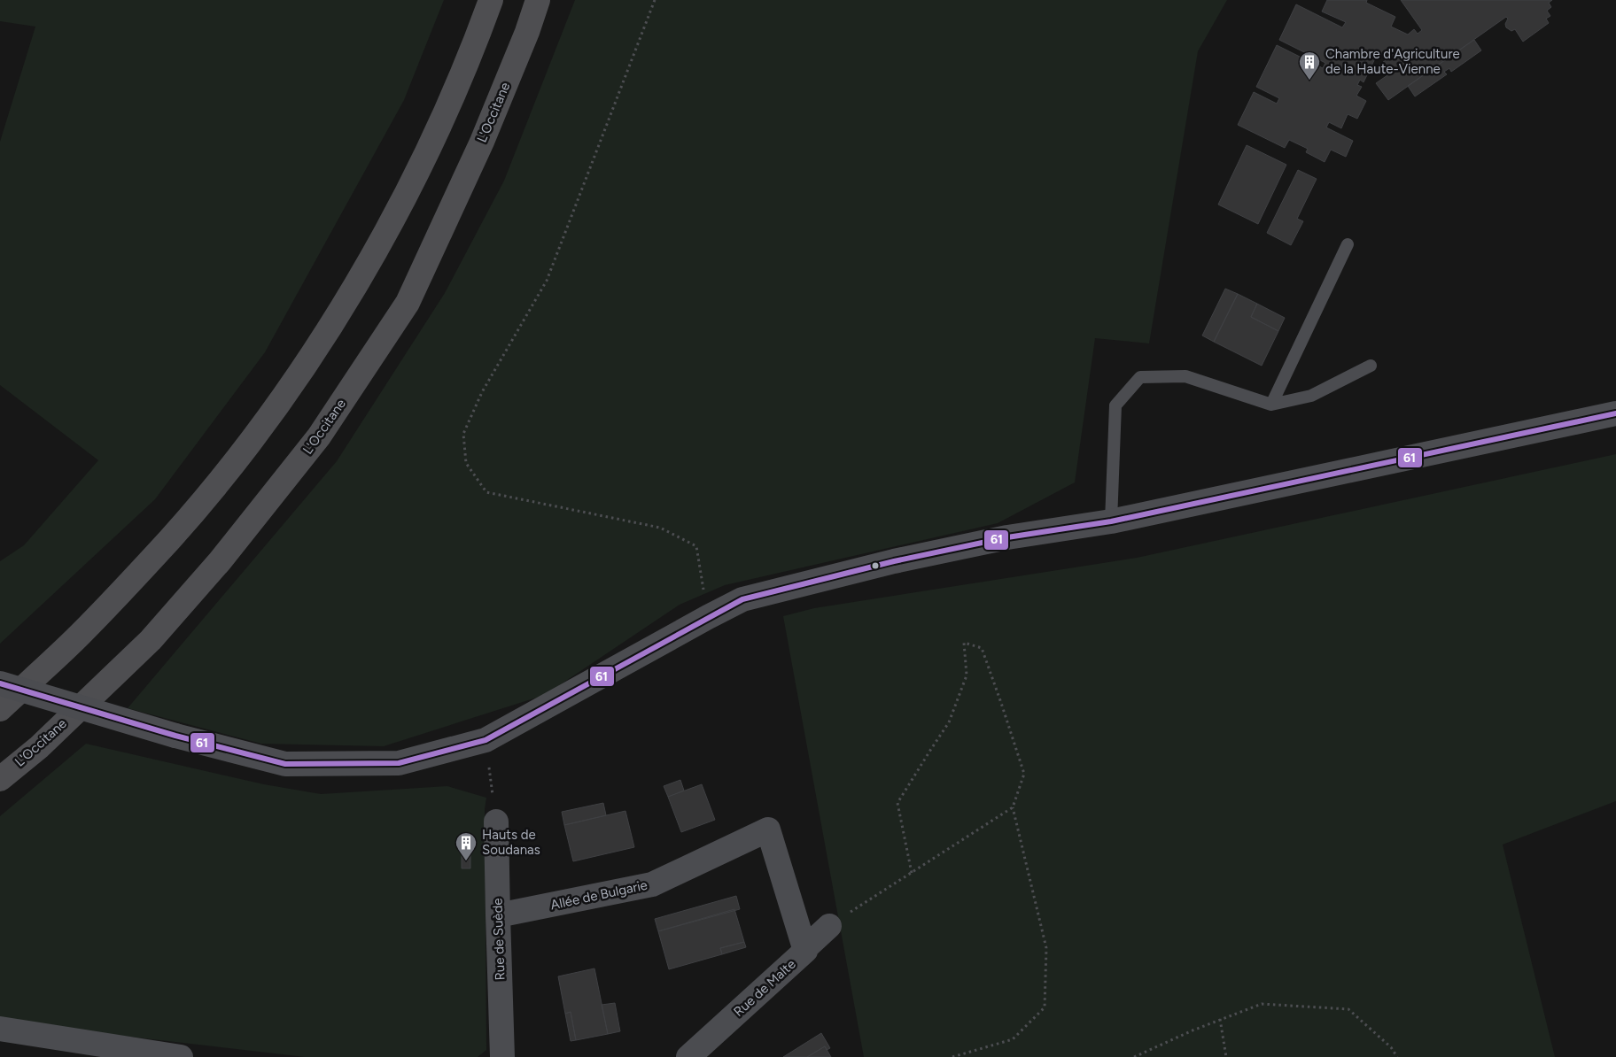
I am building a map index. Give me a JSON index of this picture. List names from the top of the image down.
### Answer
{
  "streets": {
    "highway": ["L'Occitane"],
    "street": ["Allée de Bulgarie", "Rue de Suède", "Rue de Malte"]
  },
  "crossings": [
    ["Allée de Bulgarie", "Rue de Suède"],
    ["Allée de Bulgarie", "Rue de Malte"]
  ],
  "places": {
    "building": ["Chambre d'Agriculture de la Haute-Vienne", "Hauts de Soudanas"]
  },
  "lines": ["transit line 61"]
}
